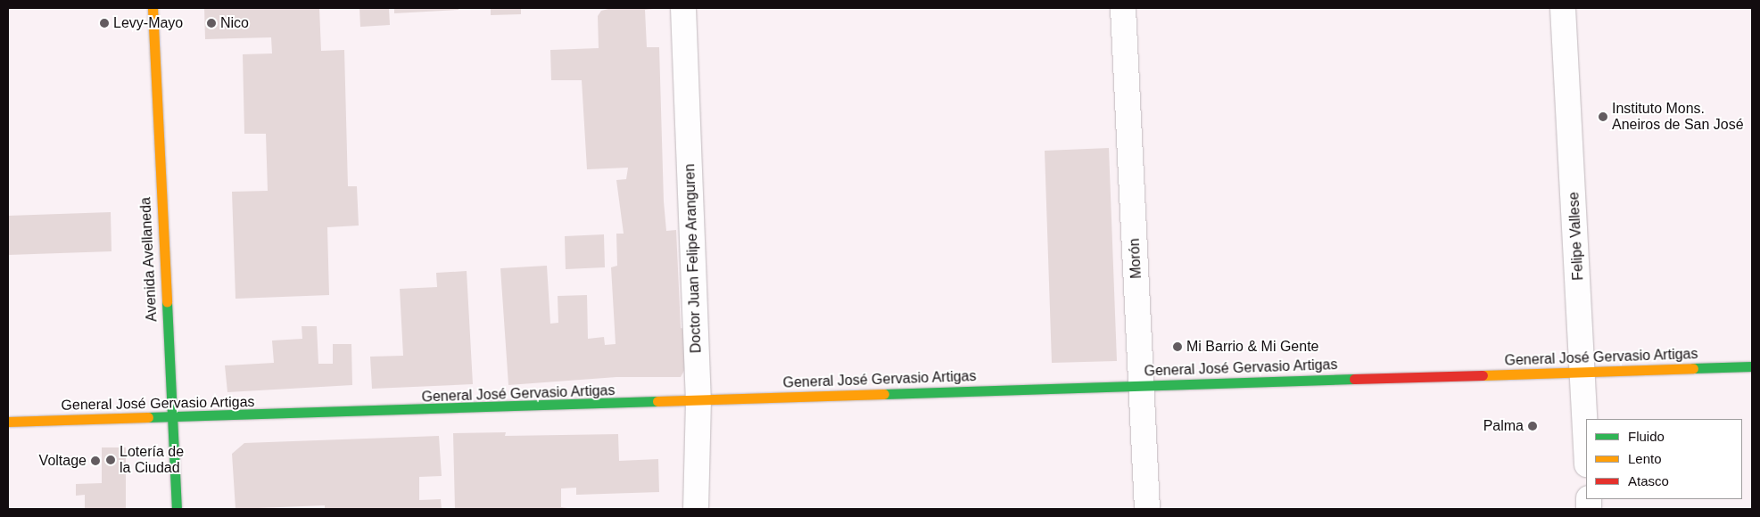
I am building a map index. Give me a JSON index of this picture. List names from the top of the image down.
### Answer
{
  "streets": {
    "street": [
      "Felipe Vallese",
      "Doctor Juan Felipe Aranguren",
      "Morón",
      "Avenida Avellaneda",
      "General José Gervasio Artigas"
    ]
  },
  "crossings": [
    ["Felipe Vallese", "General José Gervasio Artigas"],
    ["Doctor Juan Felipe Aranguren", "General José Gervasio Artigas"],
    ["Morón", "General José Gervasio Artigas"],
    ["Avenida Avellaneda", "General José Gervasio Artigas"]
  ],
  "places": [
    "Levy-Mayo",
    "Nico",
    "Instituto Mons. Aneiros de San José",
    "Mi Barrio & Mi Gente",
    "Palma",
    "Lotería de la Ciudad",
    "Voltage"
  ],
  "legend": ["Fluido", "Lento", "Atasco"]
}
